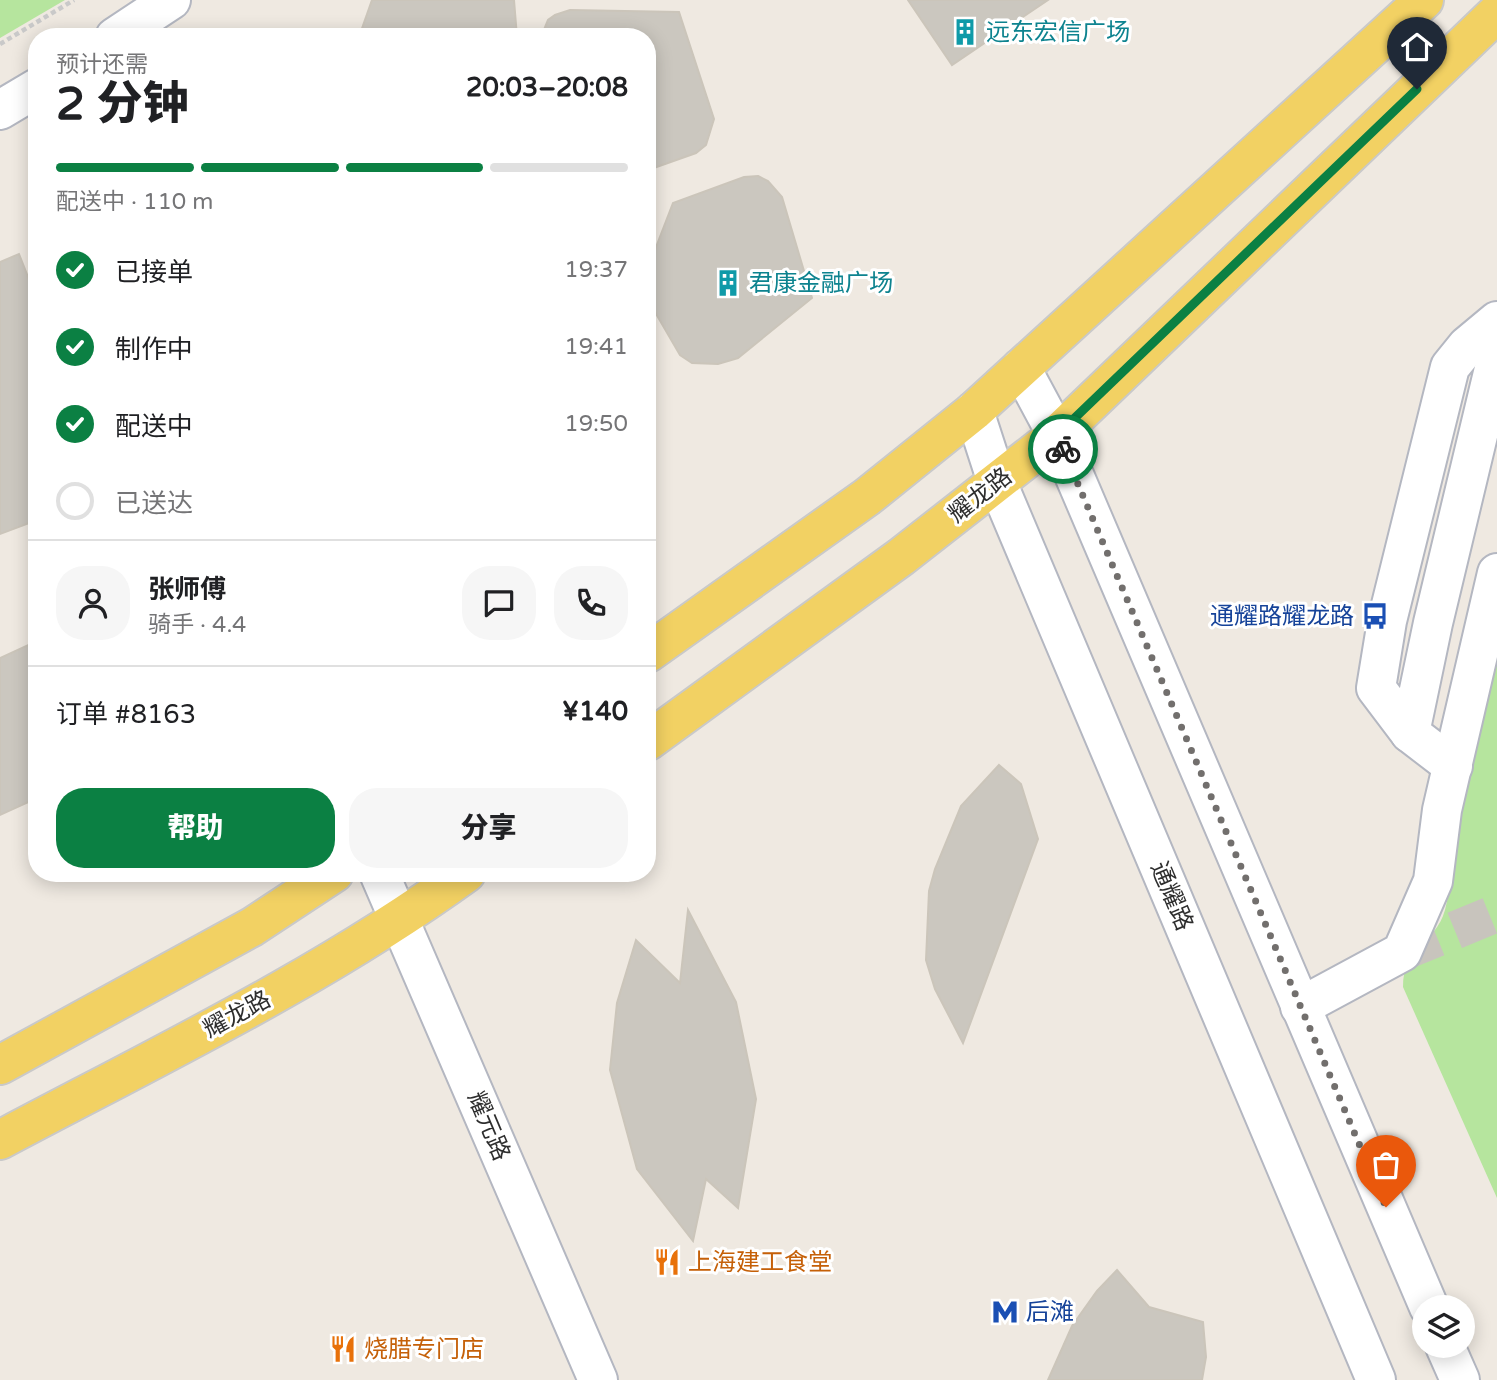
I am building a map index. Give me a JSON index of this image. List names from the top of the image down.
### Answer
{
  "streets": {
    "main road": ["耀龙路"],
    "street": ["通耀路", "耀元路"]
  },
  "crossings": [
    ["耀龙路", "通耀路"],
    ["耀龙路", "耀元路"]
  ],
  "places": {
    "building": ["远东宏信广场", "君康金融广场"],
    "bus stop": ["通耀路耀龙路"],
    "restaurant": ["上海建工食堂", "烧腊专门店"],
    "metro station": ["后滩"]
  },
  "page": {
    "heading": ["2 分钟", "预计还需", "20:03–20:08"],
    "panel": [
      "张师傅",
      "骑手 · 4.4",
      "订单 #8163",
      "¥140"
    ],
    "bar": "配送中 · 110 m",
    "list": [
      ["已接单", "19:37"],
      ["制作中", "19:41"],
      ["配送中", "19:50"],
      "已送达"
    ],
    "buttons": ["帮助", "分享"]
  }
}
